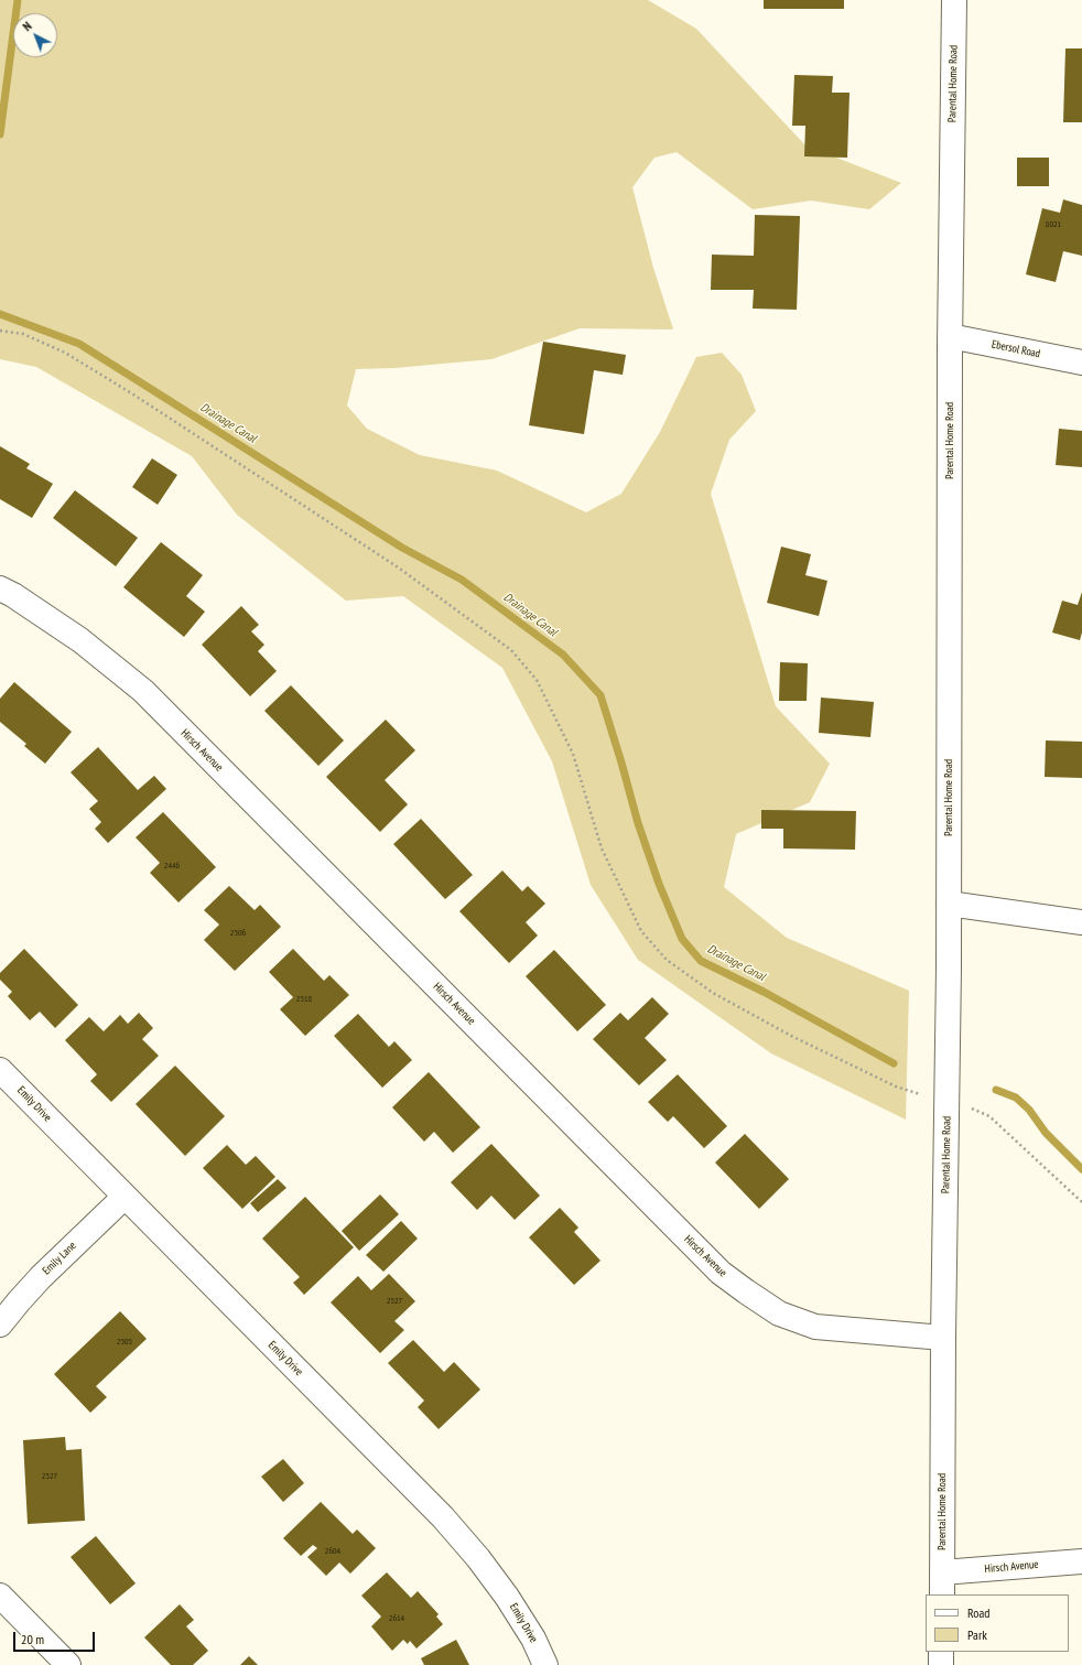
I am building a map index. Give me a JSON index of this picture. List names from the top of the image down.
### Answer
{
  "streets": {
    "street": [
      "Parental Home Road",
      "Ebersol Road",
      "Hirsch Avenue",
      "Emily Drive",
      "Emily Lane"
    ]
  },
  "crossings": [
    ["Parental Home Road", "Ebersol Road"],
    ["Parental Home Road", "Hirsch Avenue"],
    ["Emily Drive", "Emily Lane"]
  ],
  "water": ["Drainage Canal"],
  "house_numbers": [
    "8021",
    "2446",
    "2506",
    "2518",
    "2527",
    "2505",
    "2527",
    "2604",
    "2614"
  ],
  "legend": ["Road", "Park"],
  "scale_bar": "20 m",
  "north": "top left"
}
